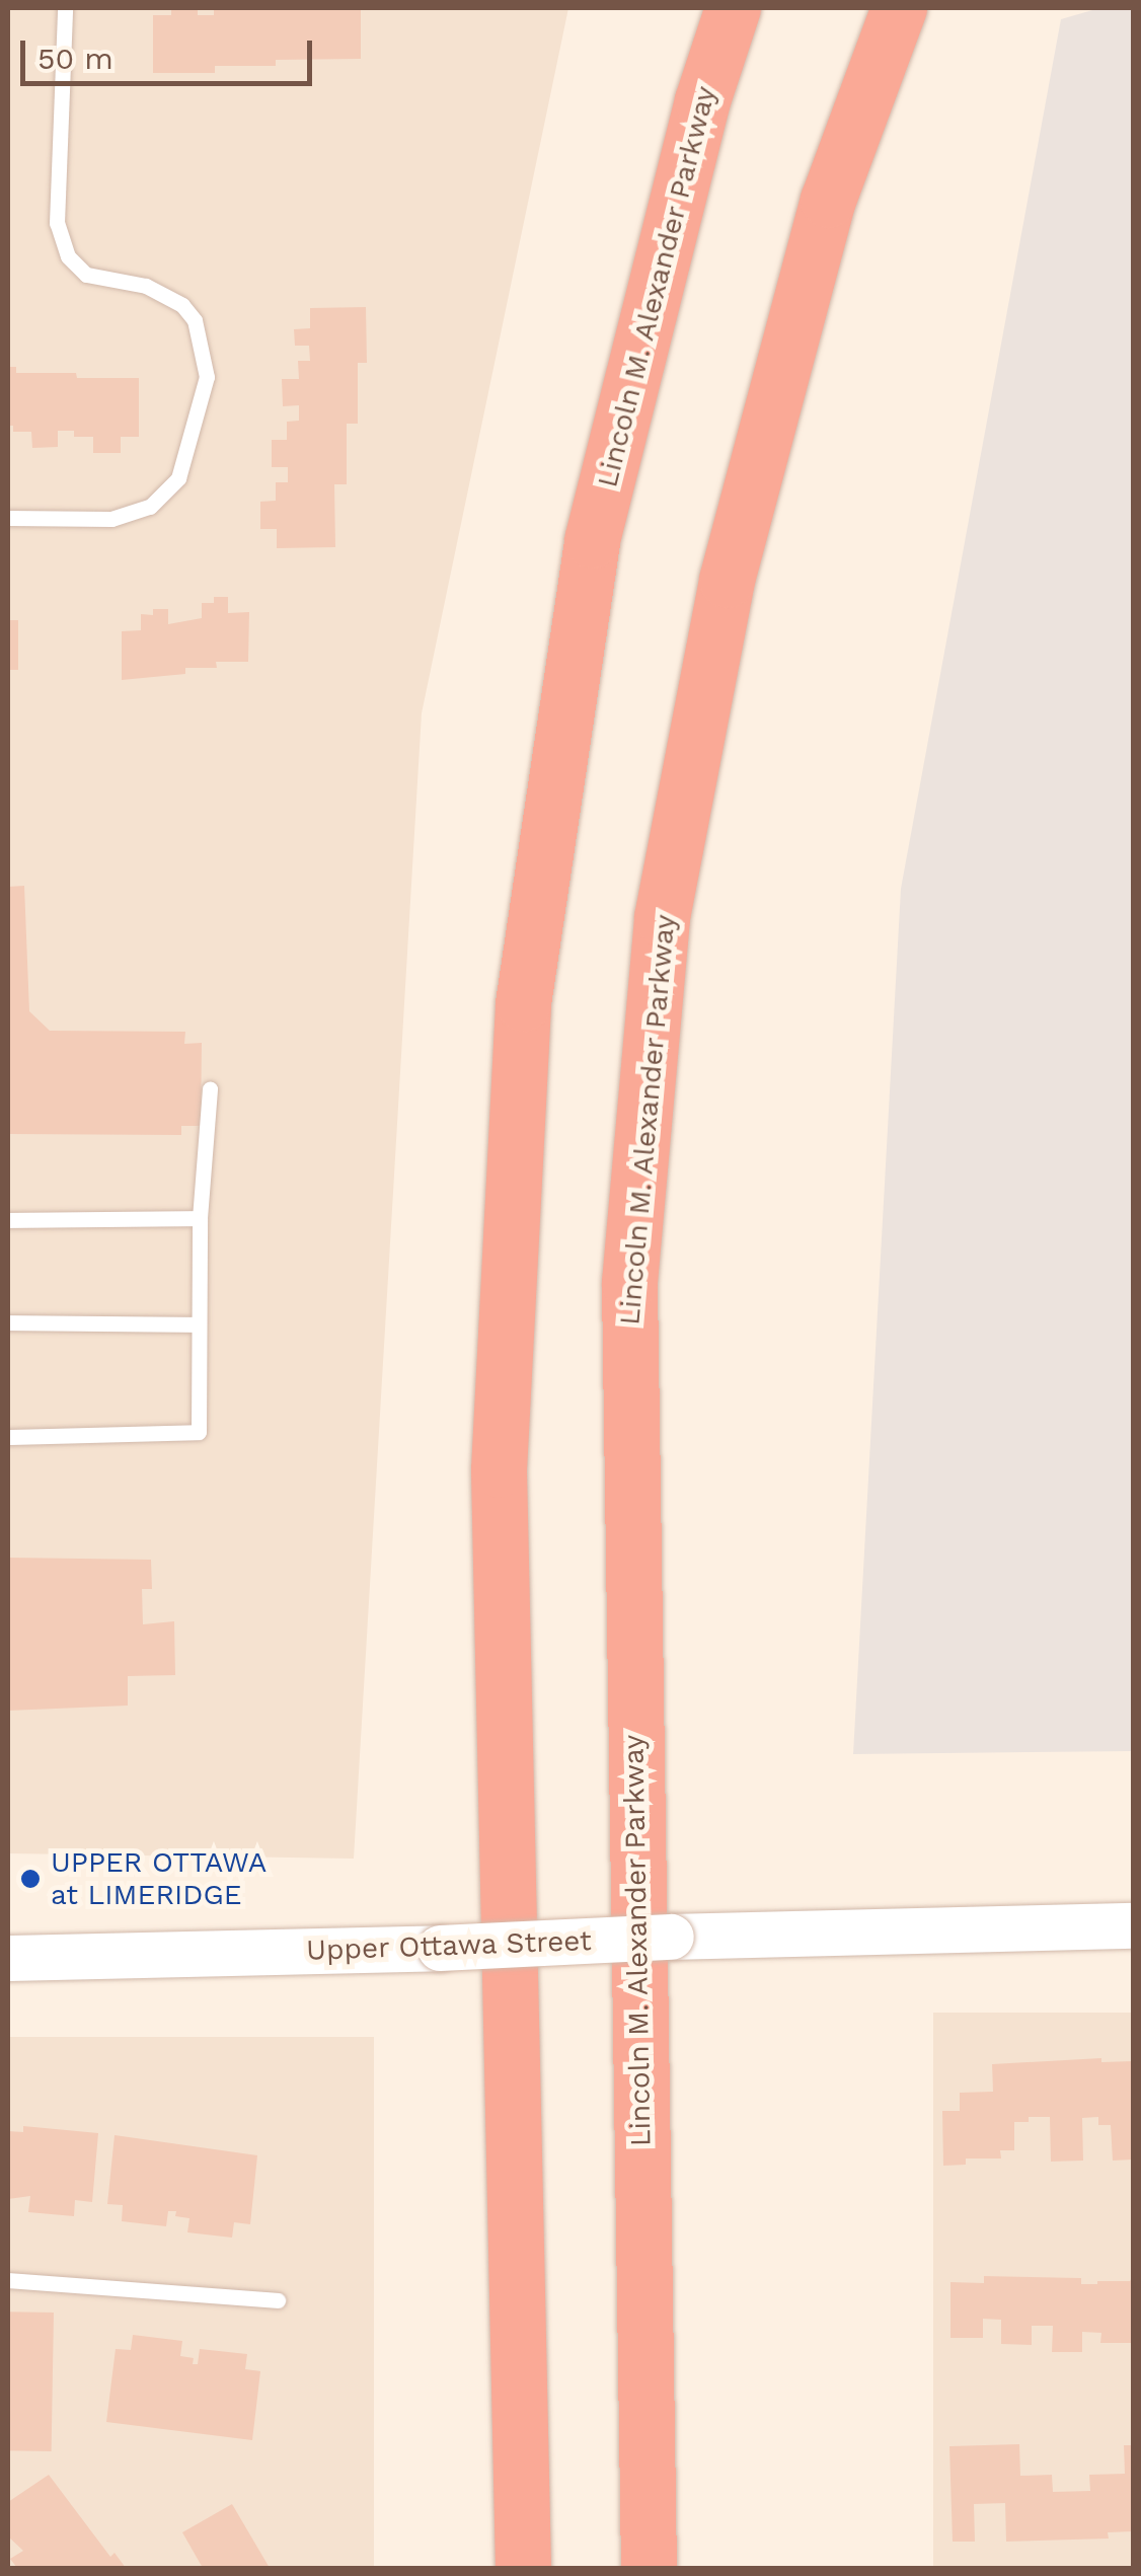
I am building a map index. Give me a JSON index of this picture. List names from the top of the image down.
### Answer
{
  "streets": {
    "highway": ["Lincoln M. Alexander Parkway"],
    "main road": ["Upper Ottawa Street"]
  },
  "places": ["UPPER OTTAWA at LIMERIDGE"],
  "scale_bar": "50 m"
}
